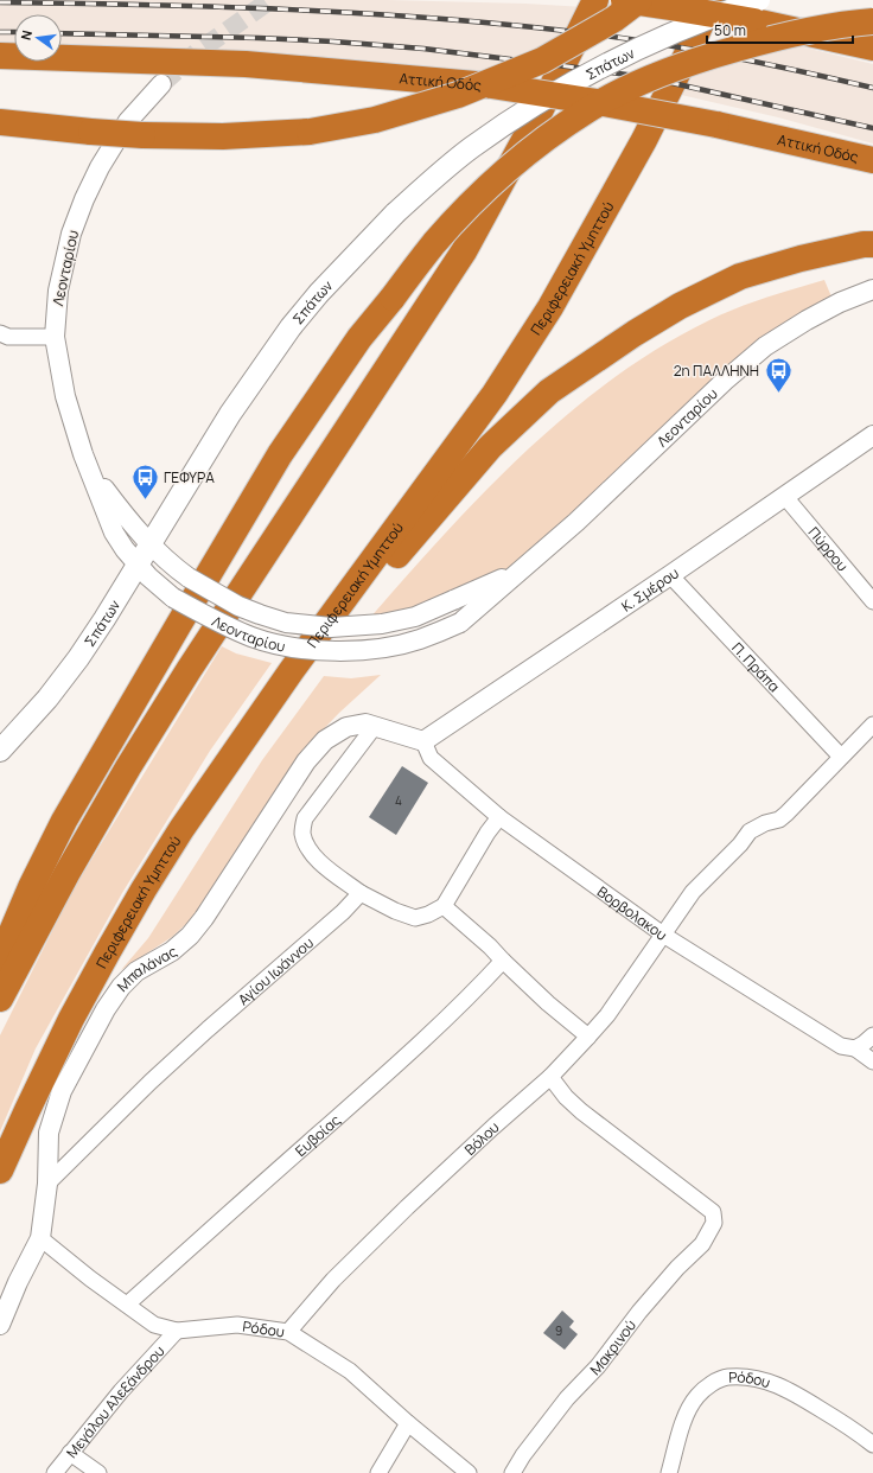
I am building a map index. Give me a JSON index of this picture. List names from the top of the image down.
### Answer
{
  "streets": {
    "highway": ["Αττική Οδός", "Περιφερειακή Υμηττού"],
    "main road": ["Σπάτων"],
    "street": [
      "Λεονταρίου",
      "Πύρρου",
      "Κ. Σμέρου",
      "Π. Πράπα",
      "Βορβολακου",
      "Μπαλάνας",
      "Αγίου Ιωάννου",
      "Ευβοίας",
      "Βόλου",
      "Ρόδου",
      "Μακρινού",
      "Μεγάλου Αλεξάνδρου"
    ]
  },
  "crossings": [
    ["Σπάτων", "Λεονταρίου"],
    ["Πύρρου", "Κ. Σμέρου"],
    ["Κ. Σμέρου", "Π. Πράπα"],
    ["Κ. Σμέρου", "Βορβολακου"],
    ["Κ. Σμέρου", "Μπαλάνας"],
    ["Π. Πράπα", "Βόλου"],
    ["Βορβολακου", "Μπαλάνας"],
    ["Βορβολακου", "Βόλου"],
    ["Μπαλάνας", "Αγίου Ιωάννου"],
    ["Μπαλάνας", "Ρόδου"],
    ["Ευβοίας", "Ρόδου"],
    ["Βόλου", "Ρόδου"],
    ["Βόλου", "Μακρινού"],
    ["Ρόδου", "Μεγάλου Αλεξάνδρου"]
  ],
  "places": {
    "bus stop": ["2η ΠΑΛΛΗΝΗ", "ΓΕΦΥΡΑ"]
  },
  "house_numbers": ["4", "9"],
  "scale_bar": "50 m",
  "north": "left"
}
